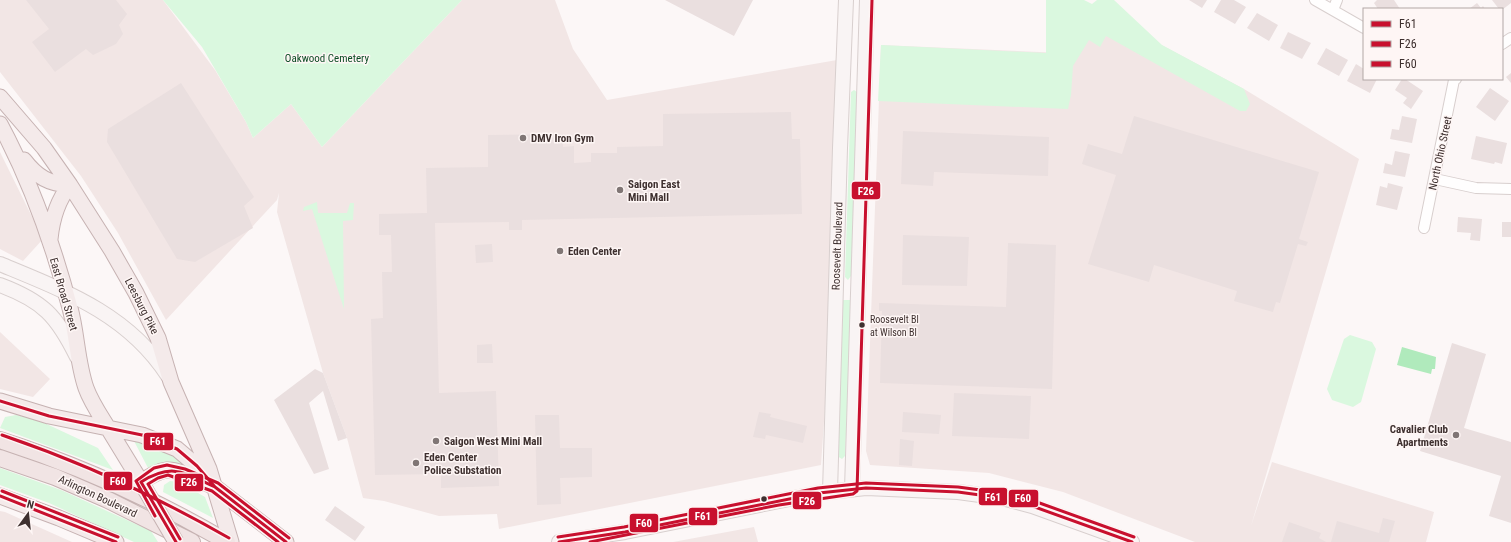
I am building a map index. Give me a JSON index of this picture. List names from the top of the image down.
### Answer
{
  "streets": {
    "highway": ["Arlington Boulevard"],
    "main road": ["Roosevelt Boulevard", "East Broad Street", "Leesburg Pike"],
    "street": ["North Ohio Street"]
  },
  "parks": ["Oakwood Cemetery"],
  "places": [
    "DMV Iron Gym",
    "Saigon East Mini Mall",
    "Eden Center",
    "Roosevelt Bl at Wilson Bl",
    "Cavalier Club Apartments",
    "Saigon West Mini Mall",
    "Eden Center Police Substation"
  ],
  "lines": ["transit line F26", "transit line F61", "transit line F60"],
  "legend": ["F61", "F26", "F60"],
  "north": "top"
}
